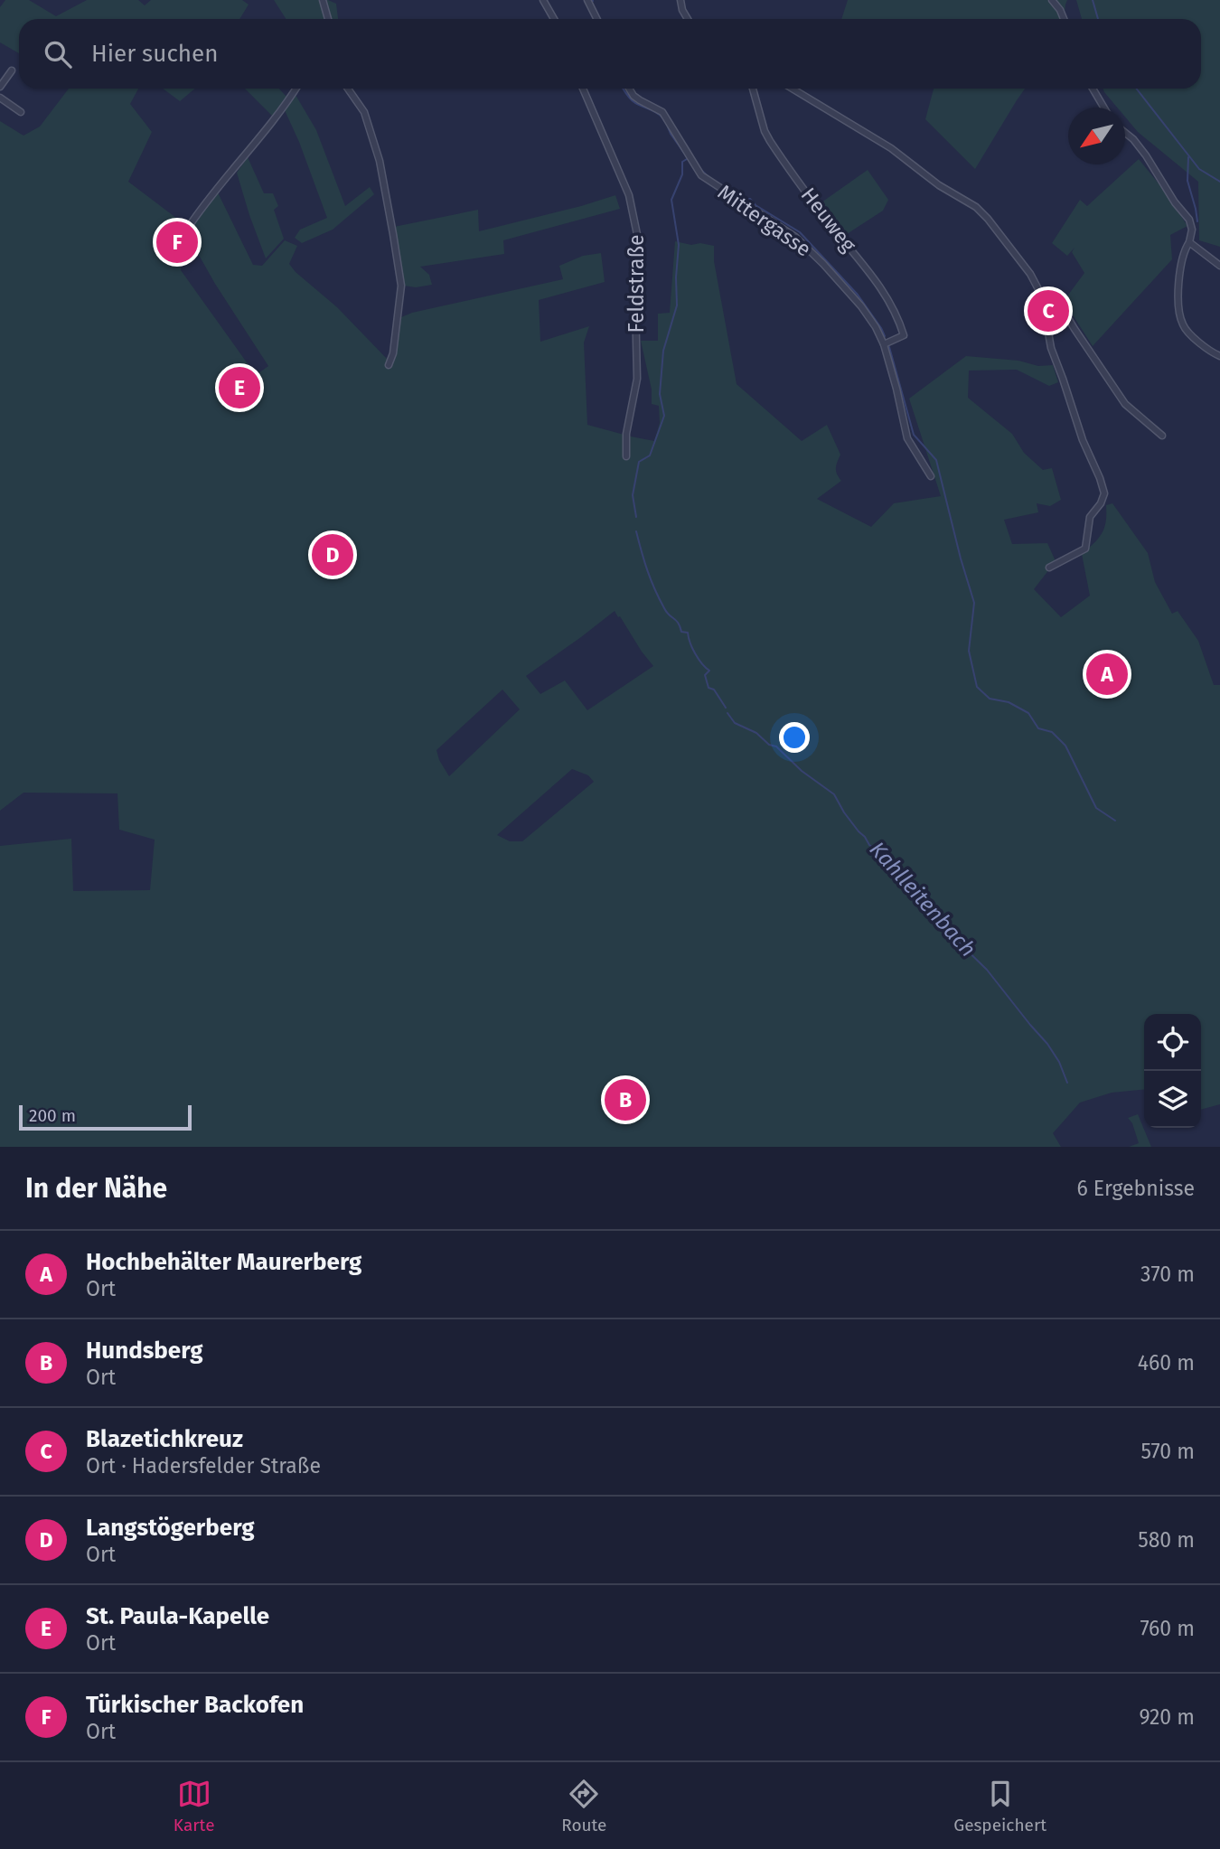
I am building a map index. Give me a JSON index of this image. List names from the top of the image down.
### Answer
{
  "streets": {
    "street": ["Heuweg", "Mittergasse", "Feldstraße"]
  },
  "crossings": [
    ["Heuweg", "Mittergasse"]
  ],
  "water": ["Kahlleitenbach"],
  "scale_bar": "200 m",
  "north": "bottom left",
  "page": {
    "search": "Hier suchen",
    "pins": [
      "F",
      "C",
      "E",
      "D",
      "A",
      "B"
    ],
    "scale": "200 m",
    "heading": ["In der Nähe", "6 Ergebnisse"],
    "list": [
      {
        "mark": "A",
        "name": "Hochbehälter Maurerberg",
        "note": "Ort",
        "value": "370 m"
      },
      {
        "mark": "B",
        "name": "Hundsberg",
        "note": "Ort",
        "value": "460 m"
      },
      {
        "mark": "C",
        "name": "Blazetichkreuz",
        "note": "Ort · Hadersfelder Straße",
        "value": "570 m"
      },
      {
        "mark": "D",
        "name": "Langstögerberg",
        "note": "Ort",
        "value": "580 m"
      },
      {
        "mark": "E",
        "name": "St. Paula-Kapelle",
        "note": "Ort",
        "value": "760 m"
      },
      {
        "mark": "F",
        "name": "Türkischer Backofen",
        "note": "Ort",
        "value": "920 m"
      }
    ],
    "nav": ["Karte", "Route", "Gespeichert"]
  }
}
